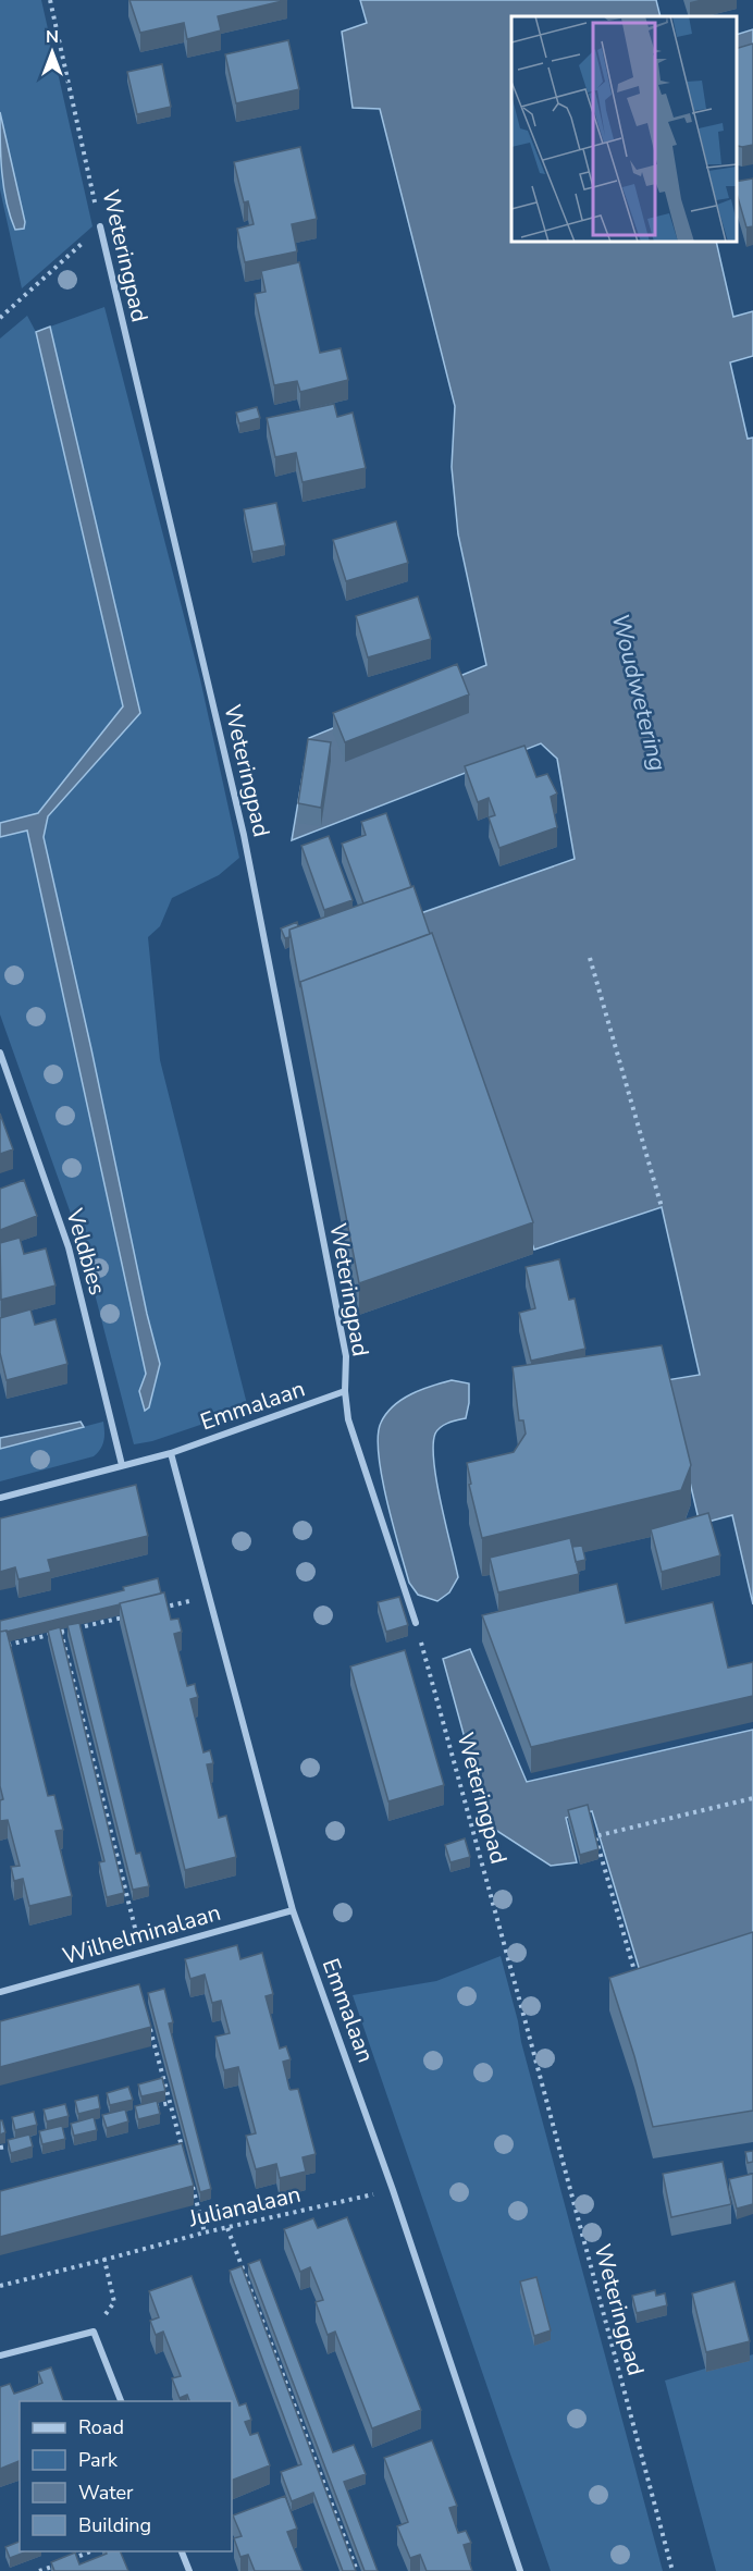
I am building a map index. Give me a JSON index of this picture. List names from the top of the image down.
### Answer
{
  "streets": {
    "street": [
      "Weteringpad",
      "Veldbies",
      "Emmalaan",
      "Wilhelminalaan"
    ],
    "path": ["Julianalaan"]
  },
  "crossings": [
    ["Weteringpad", "Emmalaan"],
    ["Veldbies", "Emmalaan"],
    ["Emmalaan", "Wilhelminalaan"],
    ["Emmalaan", "Julianalaan"]
  ],
  "water": ["Woudwetering"],
  "legend": [
    "Road",
    "Park",
    "Water",
    "Building"
  ],
  "north": "top"
}
